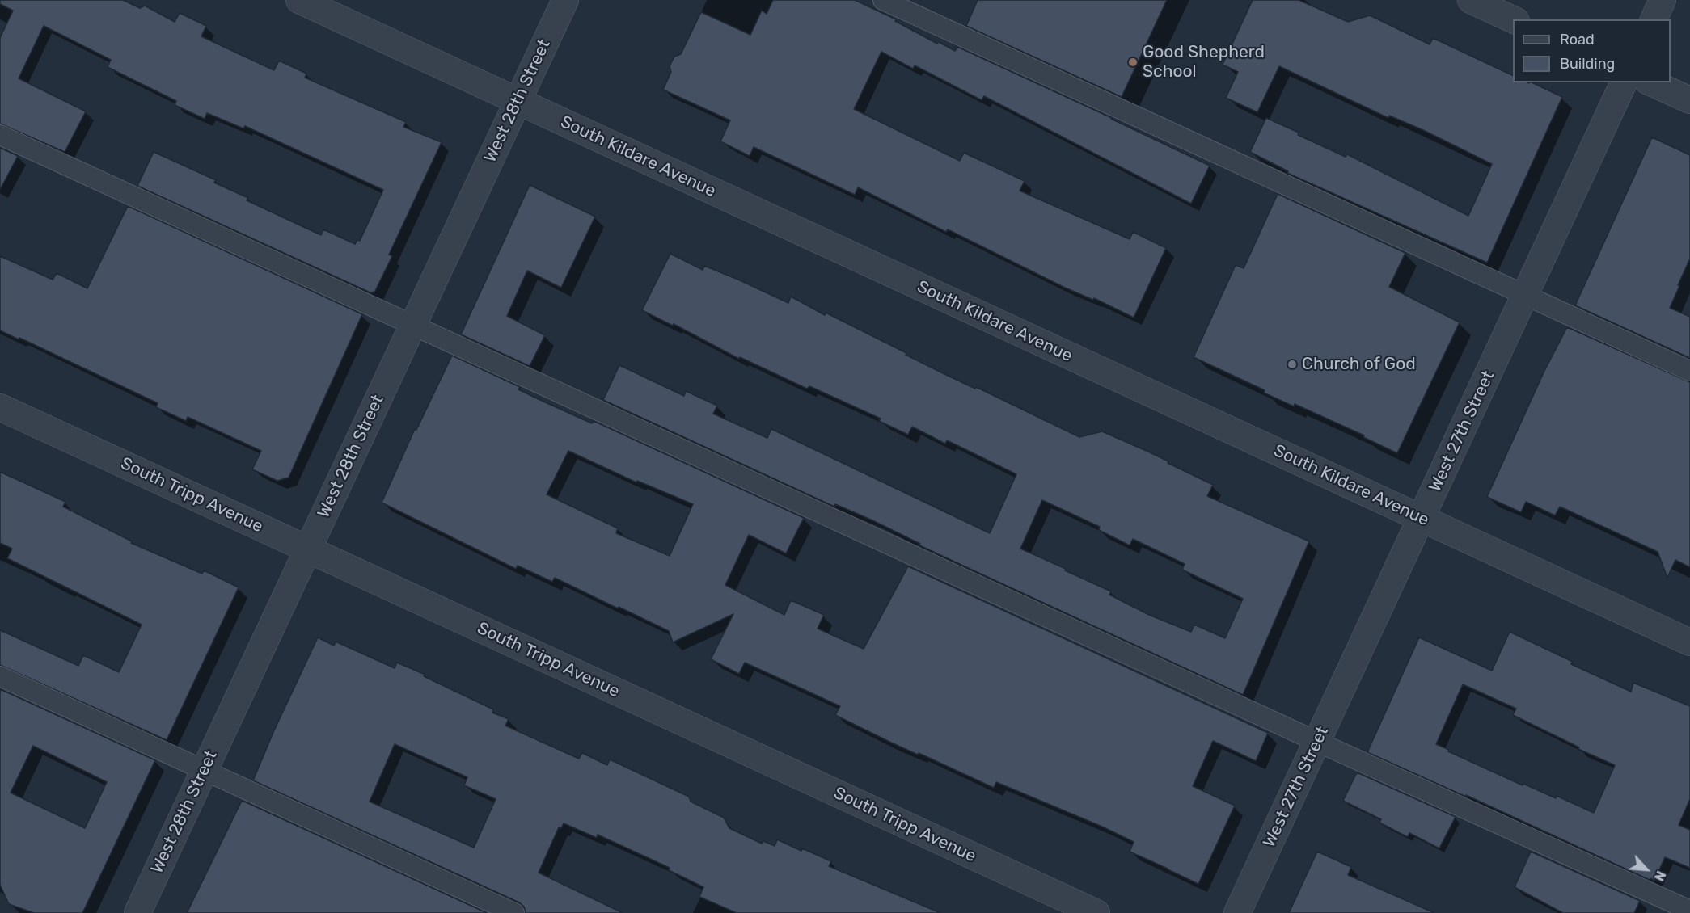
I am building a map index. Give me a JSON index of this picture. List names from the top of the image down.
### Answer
{
  "streets": {
    "street": [
      "West 28th Street",
      "South Kildare Avenue",
      "West 27th Street",
      "South Tripp Avenue"
    ]
  },
  "crossings": [
    ["West 28th Street", "South Kildare Avenue"],
    ["West 28th Street", "South Tripp Avenue"],
    ["South Kildare Avenue", "West 27th Street"]
  ],
  "places": ["Good Shepherd School", "Church of God"],
  "legend": ["Road", "Building"],
  "north": "bottom right"
}
